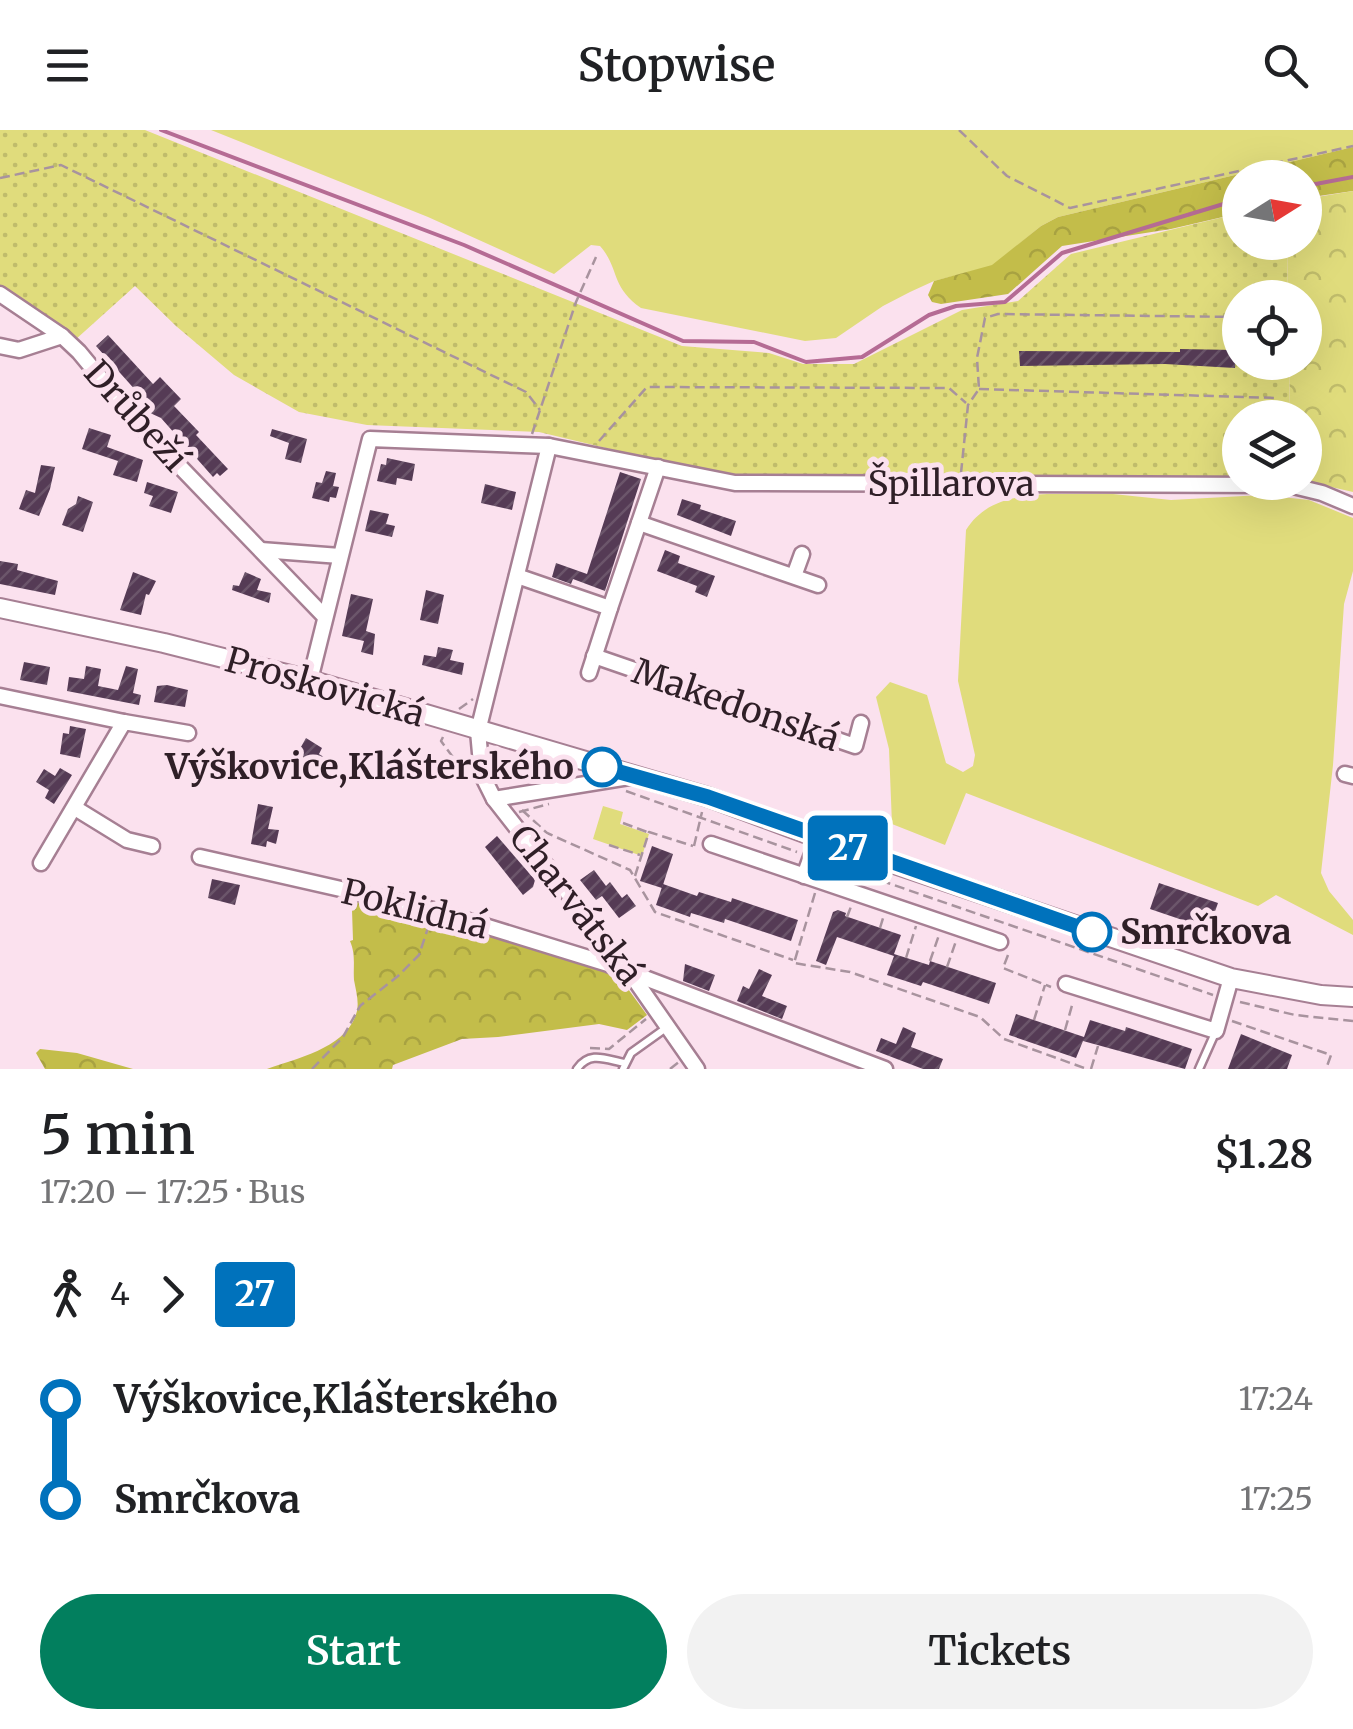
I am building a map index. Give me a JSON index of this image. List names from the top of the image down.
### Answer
{
  "streets": {
    "street": [
      "Drůbeží",
      "Špillarova",
      "Proskovická",
      "Makedonská",
      "Charvátská",
      "Poklidná"
    ]
  },
  "crossings": [
    ["Drůbeží", "Špillarova"],
    ["Špillarova", "Proskovická"],
    ["Proskovická", "Charvátská"],
    ["Charvátská", "Poklidná"]
  ],
  "places": ["Výškovice,Klášterského", "Smrčkova"],
  "lines": ["bus line 27"],
  "north": "right",
  "page": {
    "header": "Stopwise",
    "on_map": "27",
    "heading": ["5 min", "17:20 – 17:25 · Bus", "$1.28"],
    "legs": ["4", "27"],
    "list": [
      {
        "name": "Výškovice,Klášterského",
        "value": "17:24"
      },
      {
        "name": "Smrčkova",
        "value": "17:25"
      }
    ],
    "buttons": ["Start", "Tickets"]
  }
}
